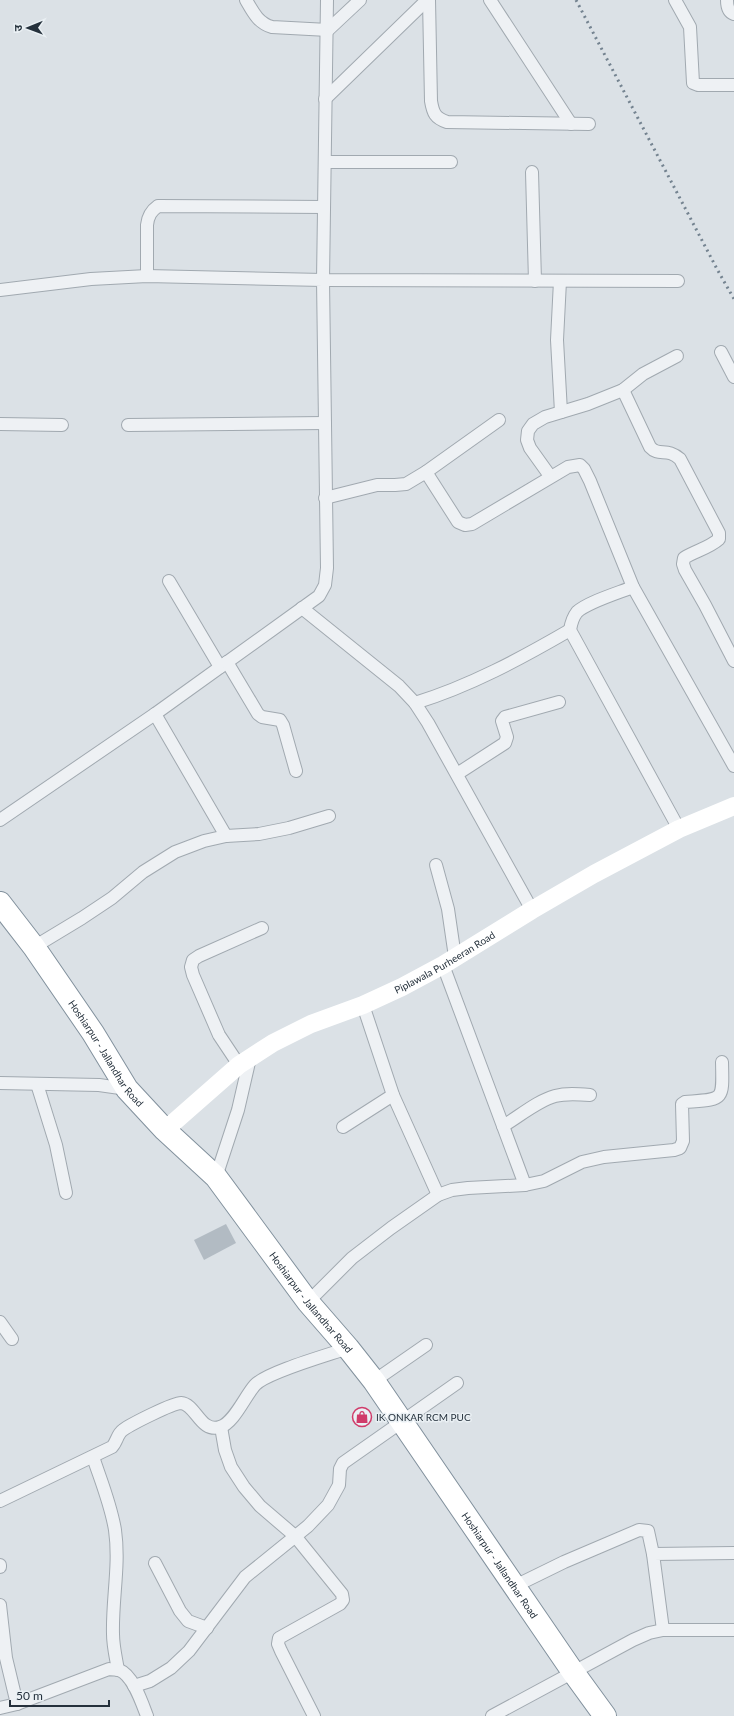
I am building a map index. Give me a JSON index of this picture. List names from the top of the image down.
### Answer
{
  "streets": {
    "highway": ["Hoshiarpur - Jallandhar Road"],
    "street": ["Piplawala Purheeran Road"]
  },
  "crossings": [
    ["Piplawala Purheeran Road", "Hoshiarpur - Jallandhar Road"]
  ],
  "places": {
    "shop": ["IK ONKAR RCM PUC"]
  },
  "scale_bar": "50 m",
  "north": "left"
}
